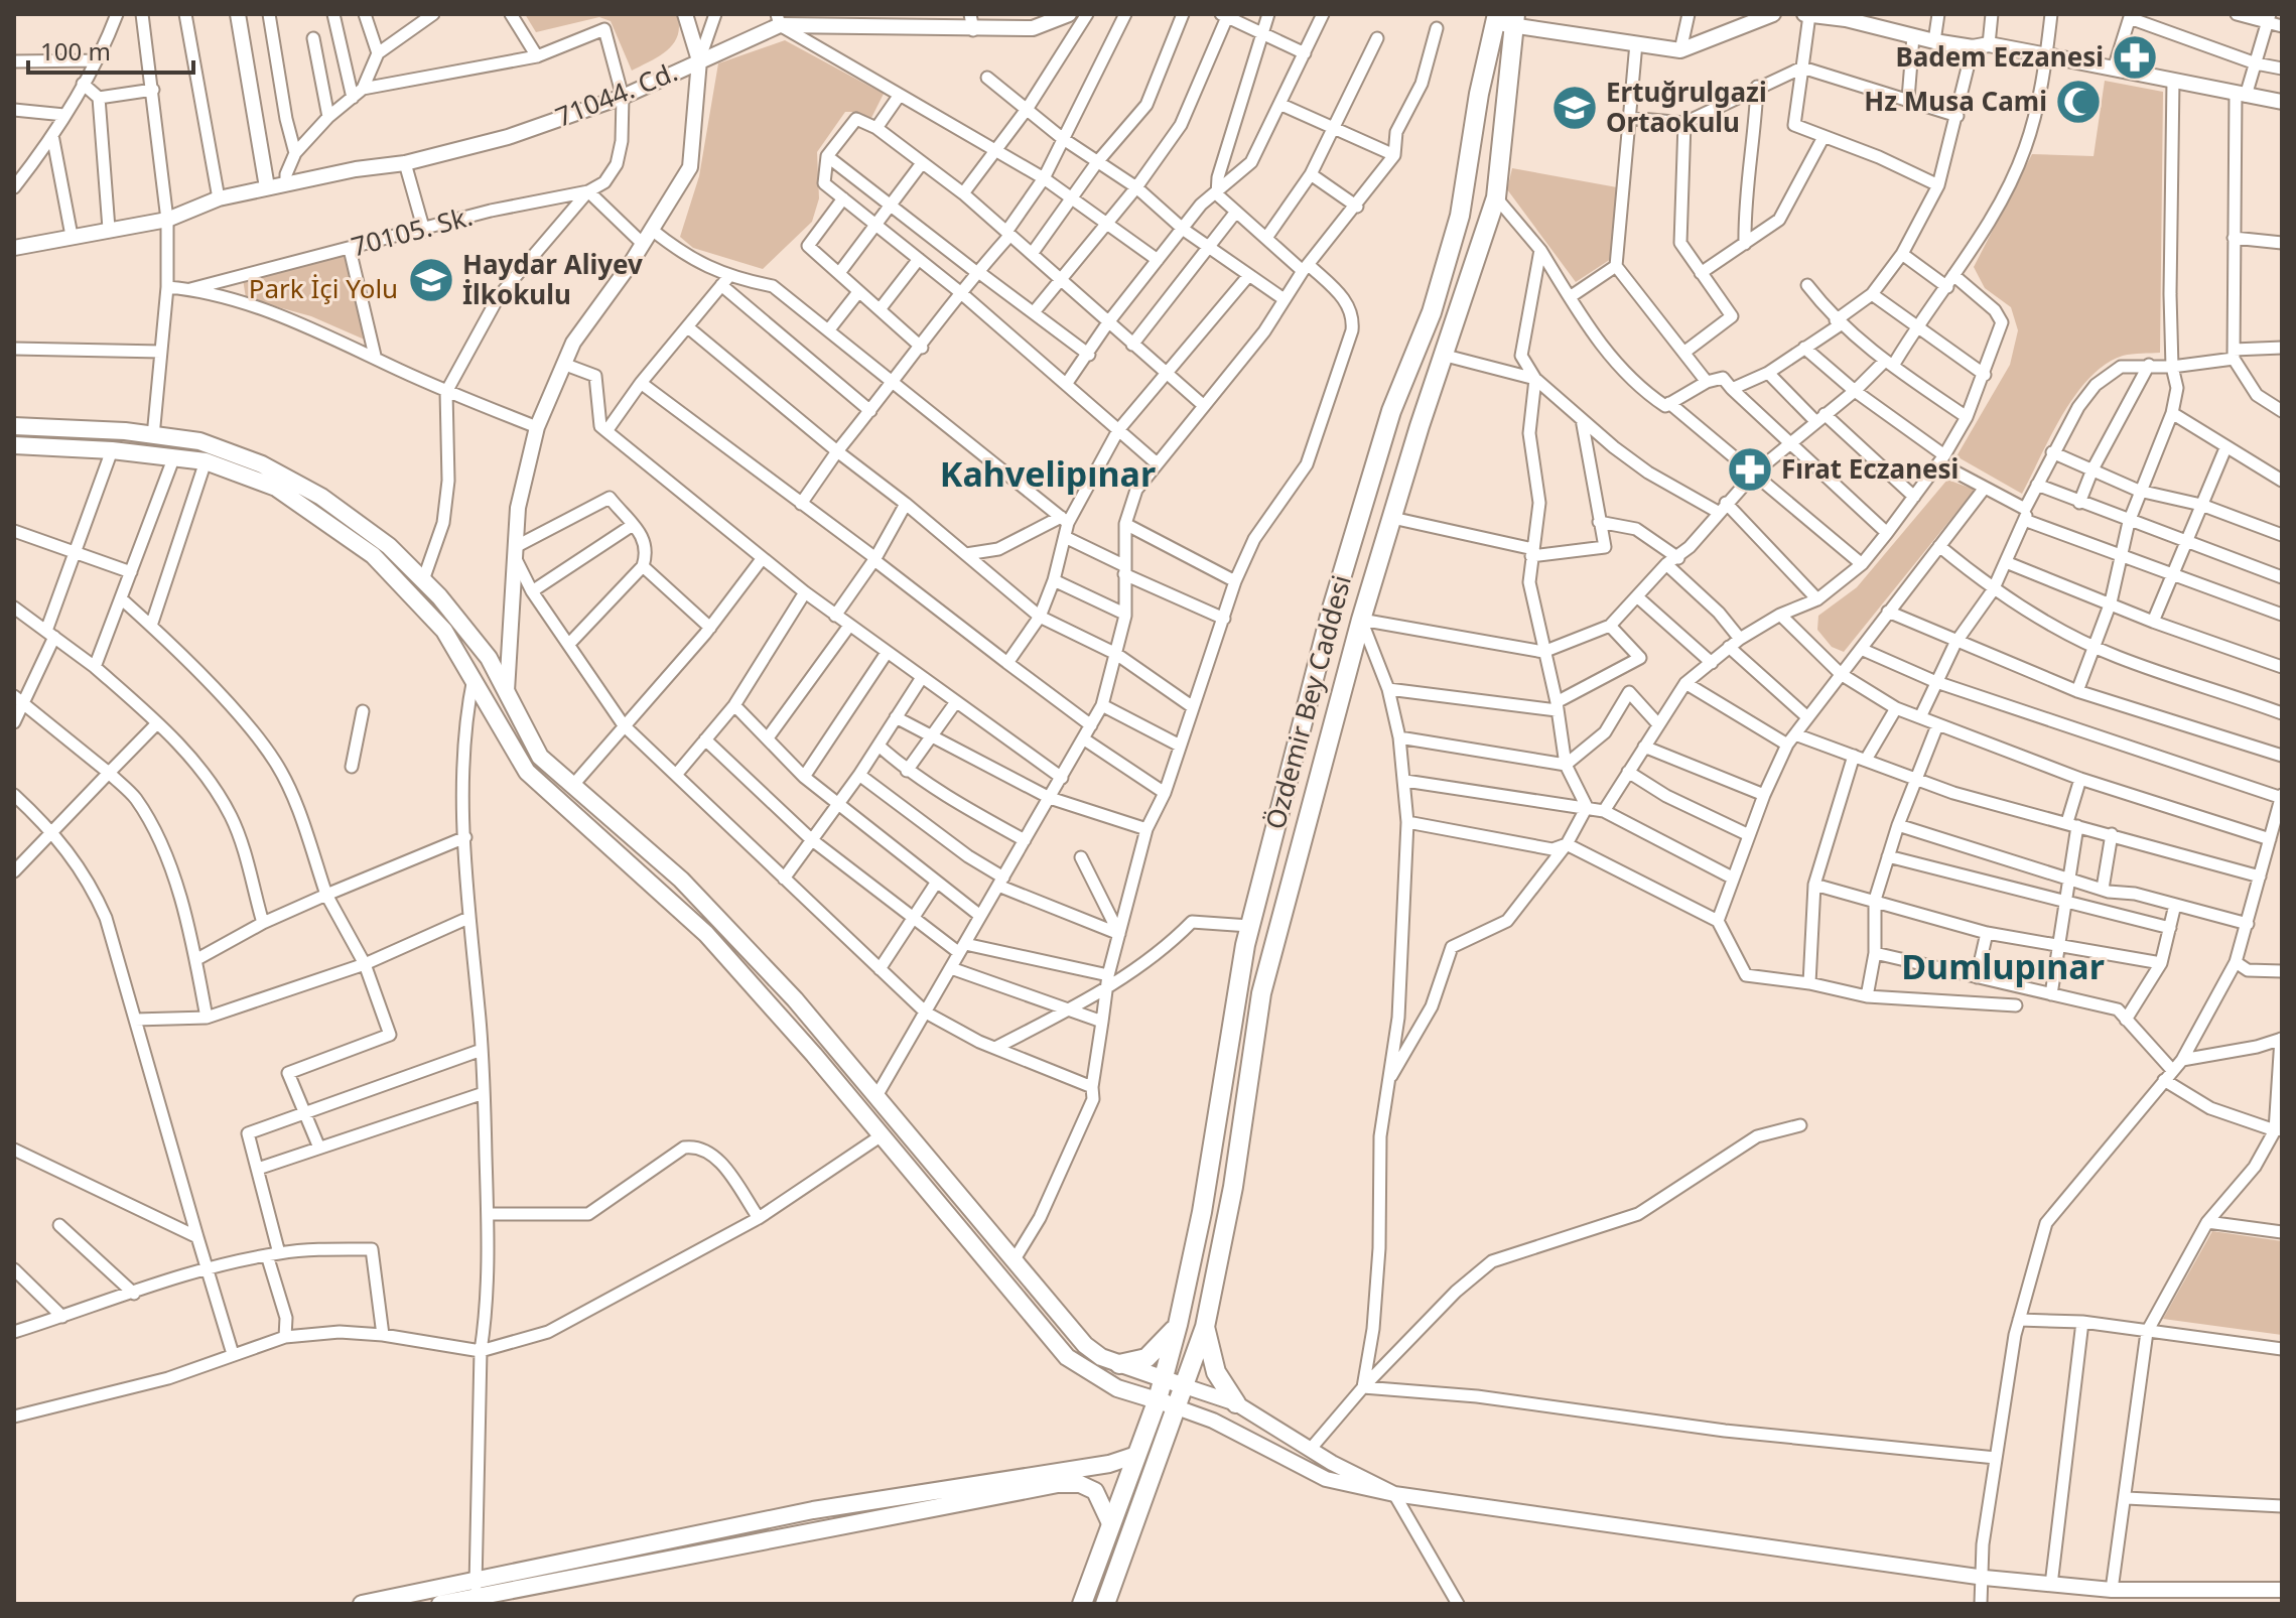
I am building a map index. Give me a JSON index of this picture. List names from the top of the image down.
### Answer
{
  "streets": {
    "main road": ["Özdemir Bey Caddesi"],
    "street": ["71044. Cd.", "70105. Sk."]
  },
  "districts": ["Kahvelipınar", "Dumlupınar"],
  "parks": ["Park İçi Yolu"],
  "places": {
    "pharmacy": ["Badem Eczanesi", "Fırat Eczanesi"],
    "mosque": ["Hz Musa Cami"],
    "school or university": ["Ertuğrulgazi Ortaokulu", "Haydar Aliyev İlkokulu"]
  },
  "scale_bar": "100 m"
}
